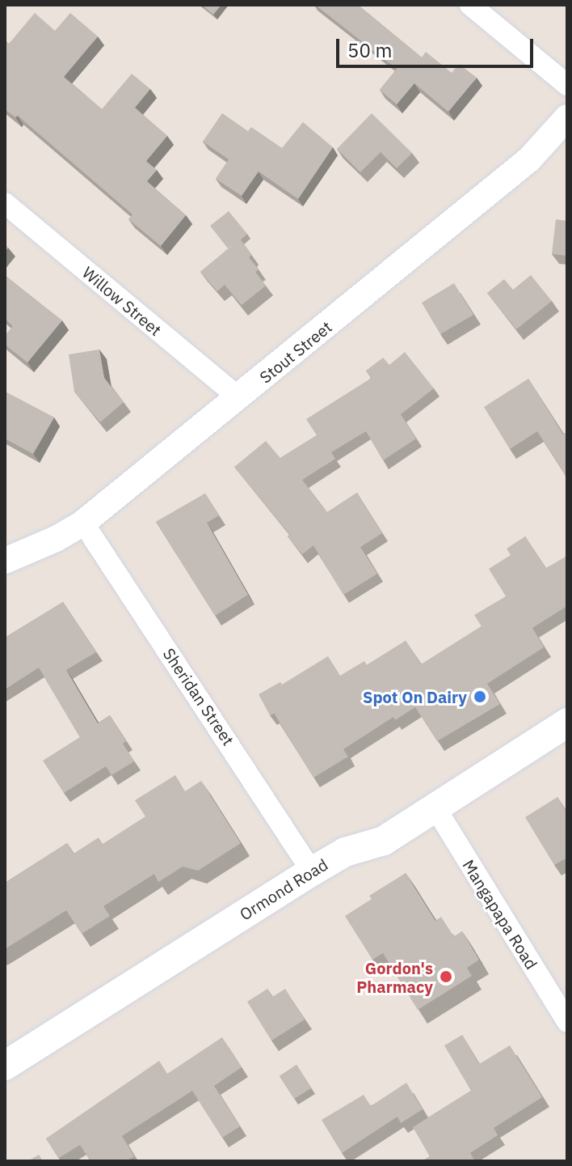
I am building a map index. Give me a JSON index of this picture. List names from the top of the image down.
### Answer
{
  "streets": {
    "main road": ["Ormond Road"],
    "street": [
      "Willow Street",
      "Stout Street",
      "Sheridan Street",
      "Mangapapa Road"
    ]
  },
  "crossings": [
    ["Willow Street", "Stout Street"],
    ["Stout Street", "Sheridan Street"],
    ["Sheridan Street", "Ormond Road"],
    ["Ormond Road", "Mangapapa Road"]
  ],
  "places": ["Spot On Dairy", "Gordon's Pharmacy"],
  "scale_bar": "50 m"
}
